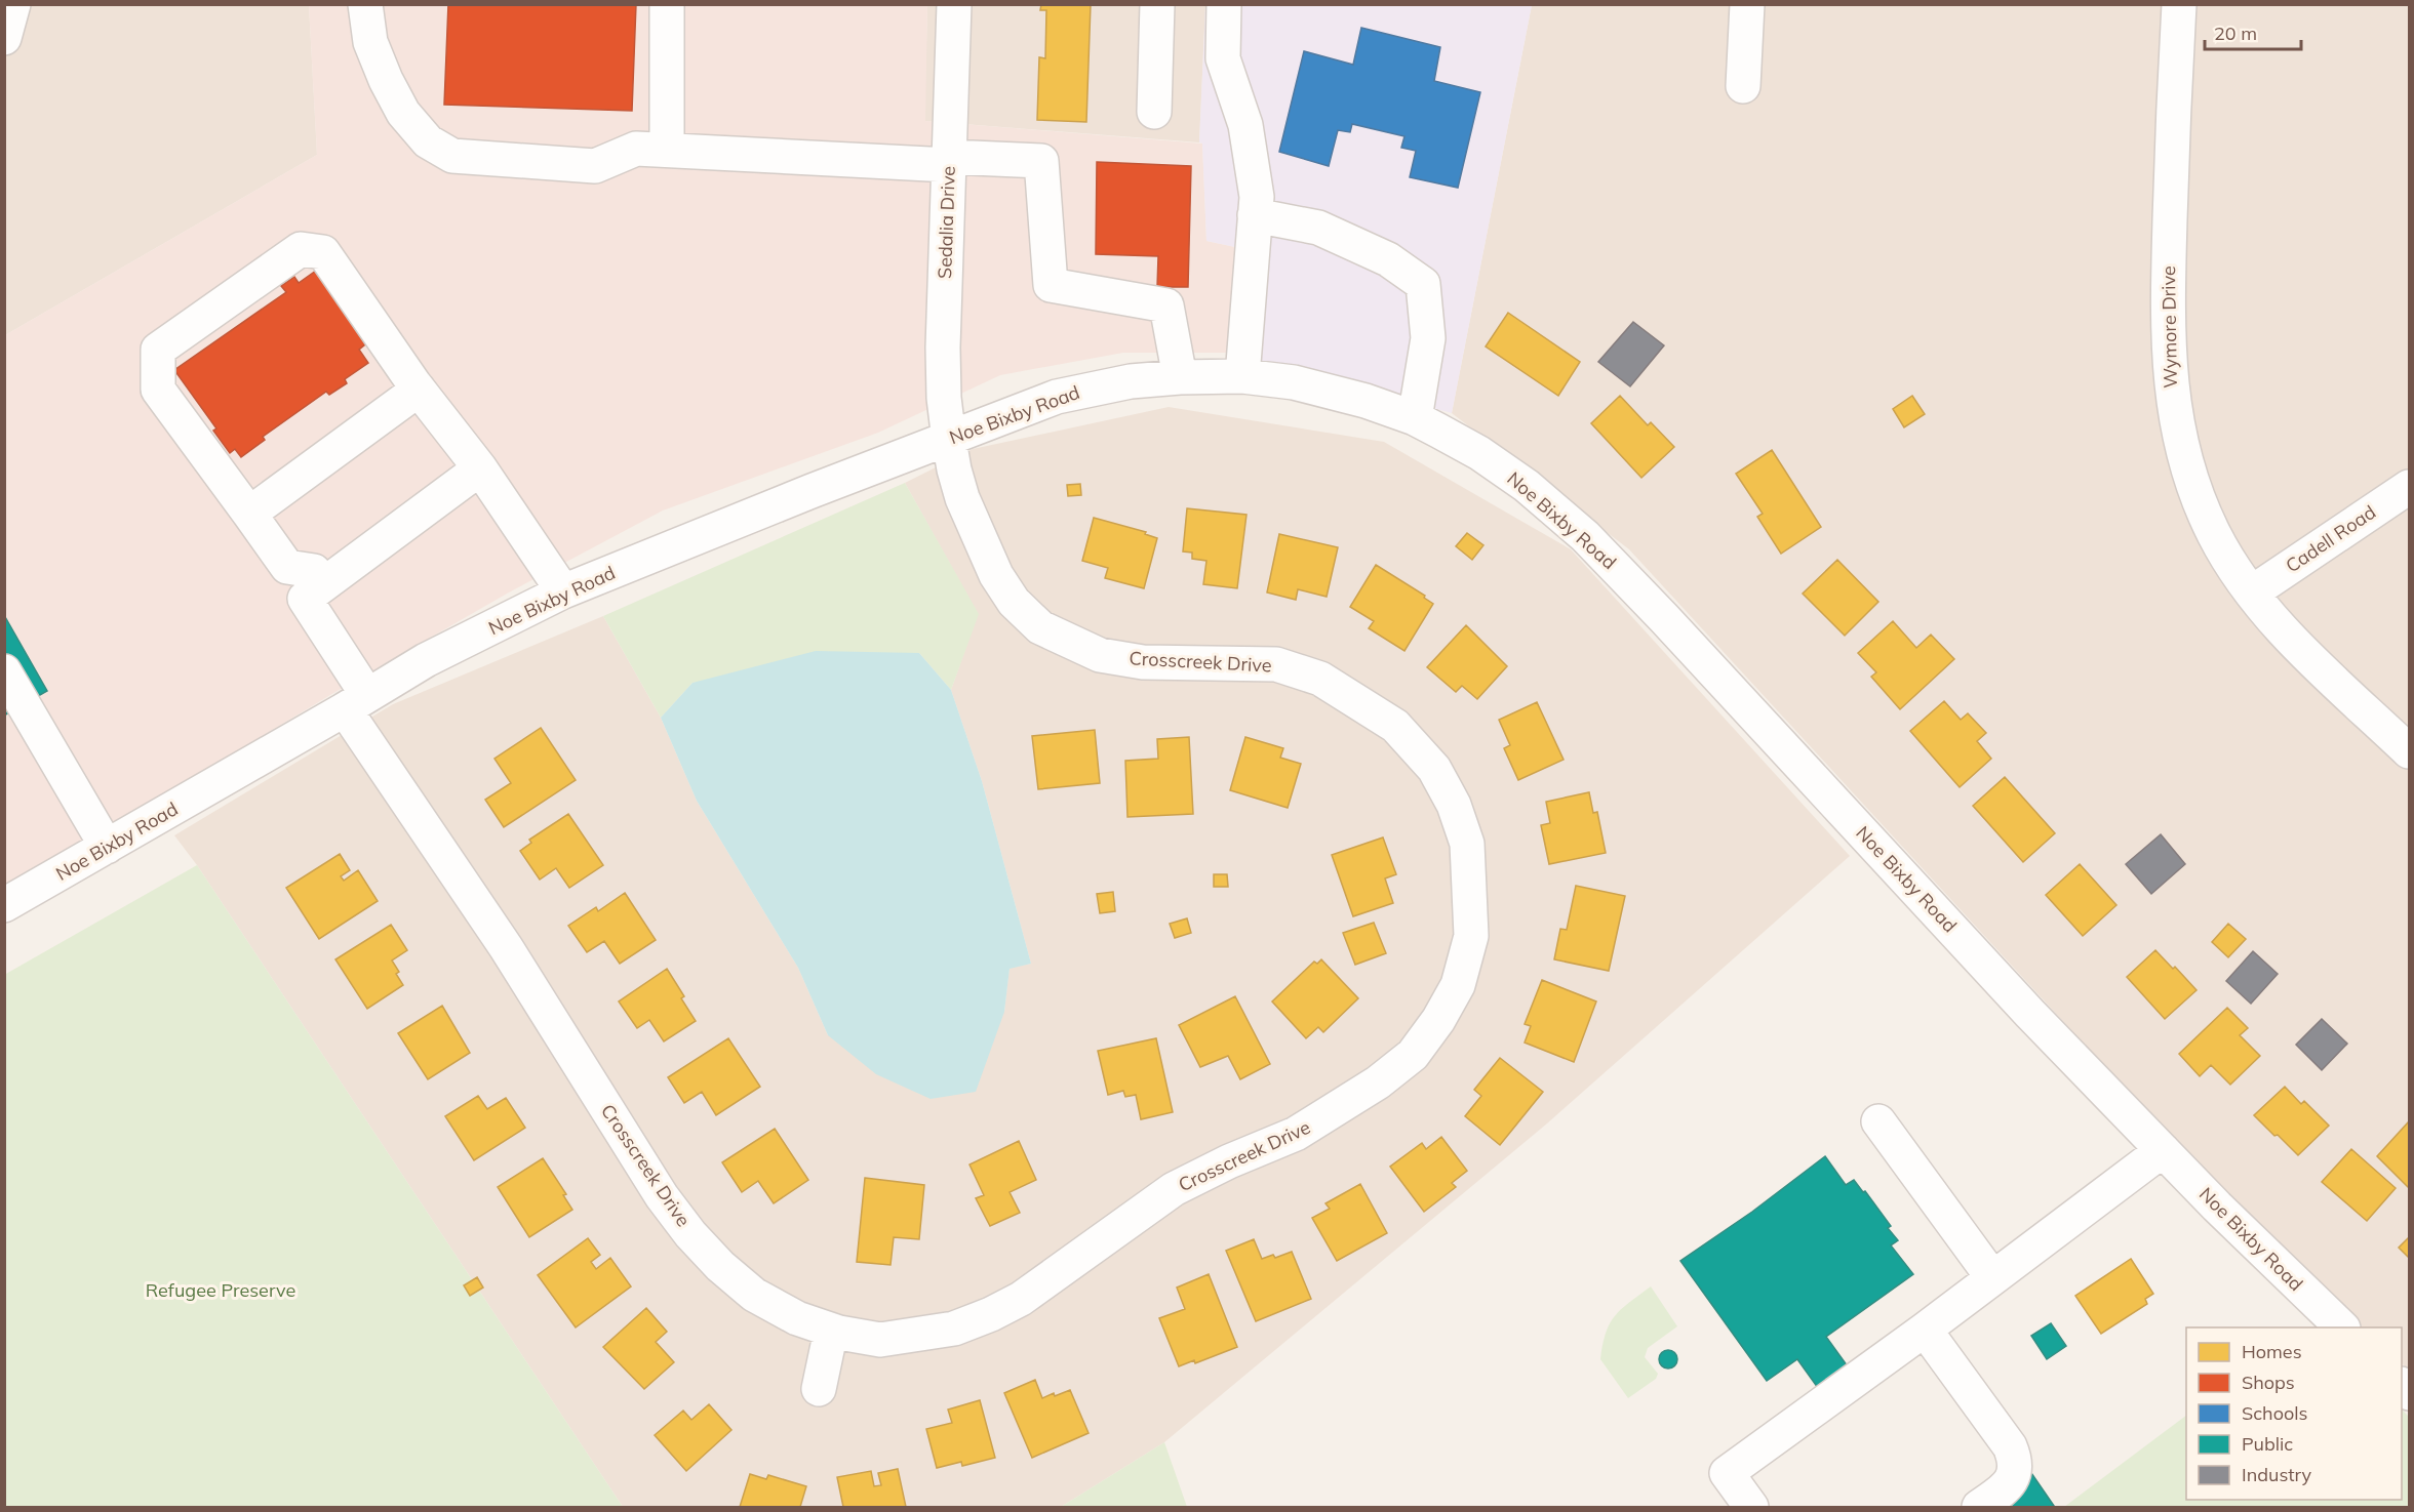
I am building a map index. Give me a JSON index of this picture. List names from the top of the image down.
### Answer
{
  "streets": {
    "street": [
      "Sedalia Drive",
      "Wymore Drive",
      "Noe Bixby Road",
      "Cadell Road",
      "Crosscreek Drive"
    ]
  },
  "crossings": [
    ["Sedalia Drive", "Noe Bixby Road"],
    ["Sedalia Drive", "Crosscreek Drive"],
    ["Wymore Drive", "Cadell Road"],
    ["Noe Bixby Road", "Crosscreek Drive"]
  ],
  "parks": ["Refugee Preserve"],
  "legend": [
    "Homes",
    "Shops",
    "Schools",
    "Public",
    "Industry"
  ],
  "scale_bar": "20 m"
}
